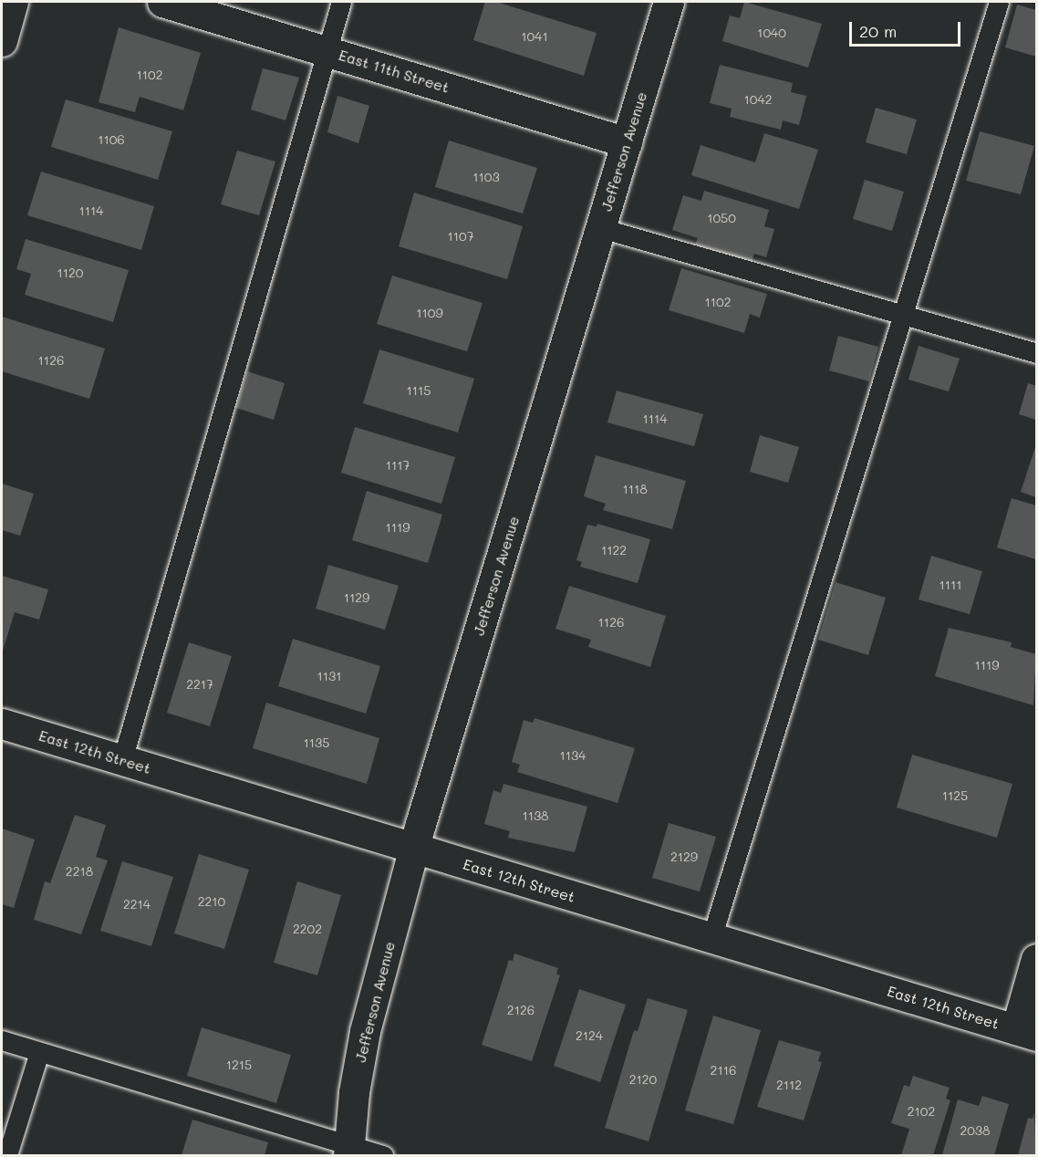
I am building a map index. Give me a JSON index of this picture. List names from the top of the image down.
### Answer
{
  "streets": {
    "street": ["East 11th Street", "Jefferson Avenue", "East 12th Street"]
  },
  "crossings": [
    ["East 11th Street", "Jefferson Avenue"],
    ["Jefferson Avenue", "East 12th Street"]
  ],
  "house_numbers": [
    "1040",
    "1041",
    "1102",
    "1042",
    "1106",
    "1103",
    "1114",
    "1050",
    "1107",
    "1120",
    "1102",
    "1109",
    "1126",
    "1115",
    "1114",
    "1117",
    "1118",
    "1119",
    "1122",
    "1111",
    "1129",
    "1126",
    "1119",
    "1131",
    "2217",
    "1135",
    "1134",
    "1125",
    "1138",
    "2129",
    "2218",
    "2210",
    "2214",
    "2202",
    "2126",
    "2124",
    "1215",
    "2116",
    "2120",
    "2112",
    "2102",
    "2038"
  ],
  "scale_bar": "20 m"
}
